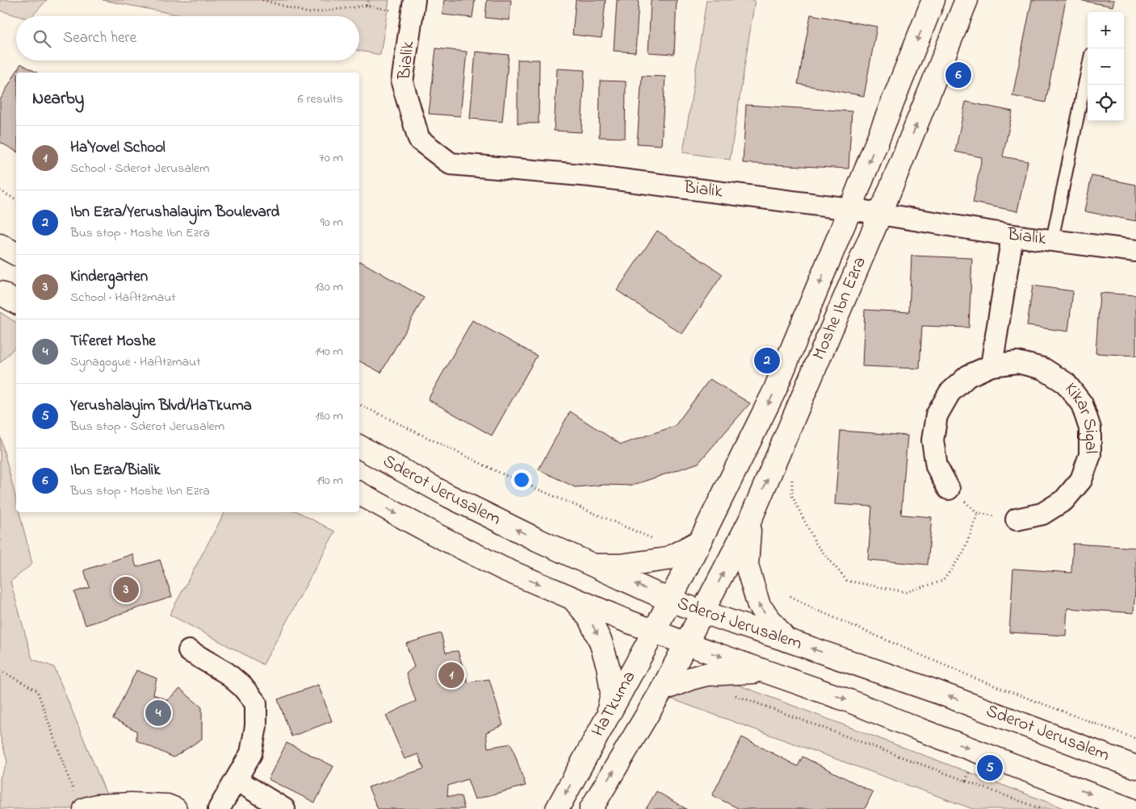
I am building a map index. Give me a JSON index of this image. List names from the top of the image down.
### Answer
{
  "streets": {
    "main road": ["Moshe Ibn Ezra", "Sderot Jerusalem", "HaTkuma"],
    "street": ["Bialik", "Kikar Sigal"]
  },
  "crossings": [
    ["Bialik", "Moshe Ibn Ezra"],
    ["Moshe Ibn Ezra", "Sderot Jerusalem"],
    ["Moshe Ibn Ezra", "HaTkuma"],
    ["Sderot Jerusalem", "HaTkuma"]
  ],
  "page": {
    "map_buttons": ["+", "−"],
    "search": "Search here",
    "pins": [
      "6",
      "2",
      "3",
      "1",
      "4",
      "5"
    ],
    "heading": ["Nearby", "6 results"],
    "list": [
      {
        "mark": "1",
        "name": "Ha'Yovel School",
        "note": "School · Sderot Jerusalem",
        "value": "70 m"
      },
      {
        "mark": "2",
        "name": "Ibn Ezra/Yerushalayim Boulevard",
        "note": "Bus stop · Moshe Ibn Ezra",
        "value": "90 m"
      },
      {
        "mark": "3",
        "name": "Kindergarten",
        "note": "School · HaAtzmaut",
        "value": "130 m"
      },
      {
        "mark": "4",
        "name": "Tiferet Moshe",
        "note": "Synagogue · HaAtzmaut",
        "value": "140 m"
      },
      {
        "mark": "5",
        "name": "Yerushalayim Blvd/HaTkuma",
        "note": "Bus stop · Sderot Jerusalem",
        "value": "180 m"
      },
      {
        "mark": "6",
        "name": "Ibn Ezra/Bialik",
        "note": "Bus stop · Moshe Ibn Ezra",
        "value": "190 m"
      }
    ]
  }
}
